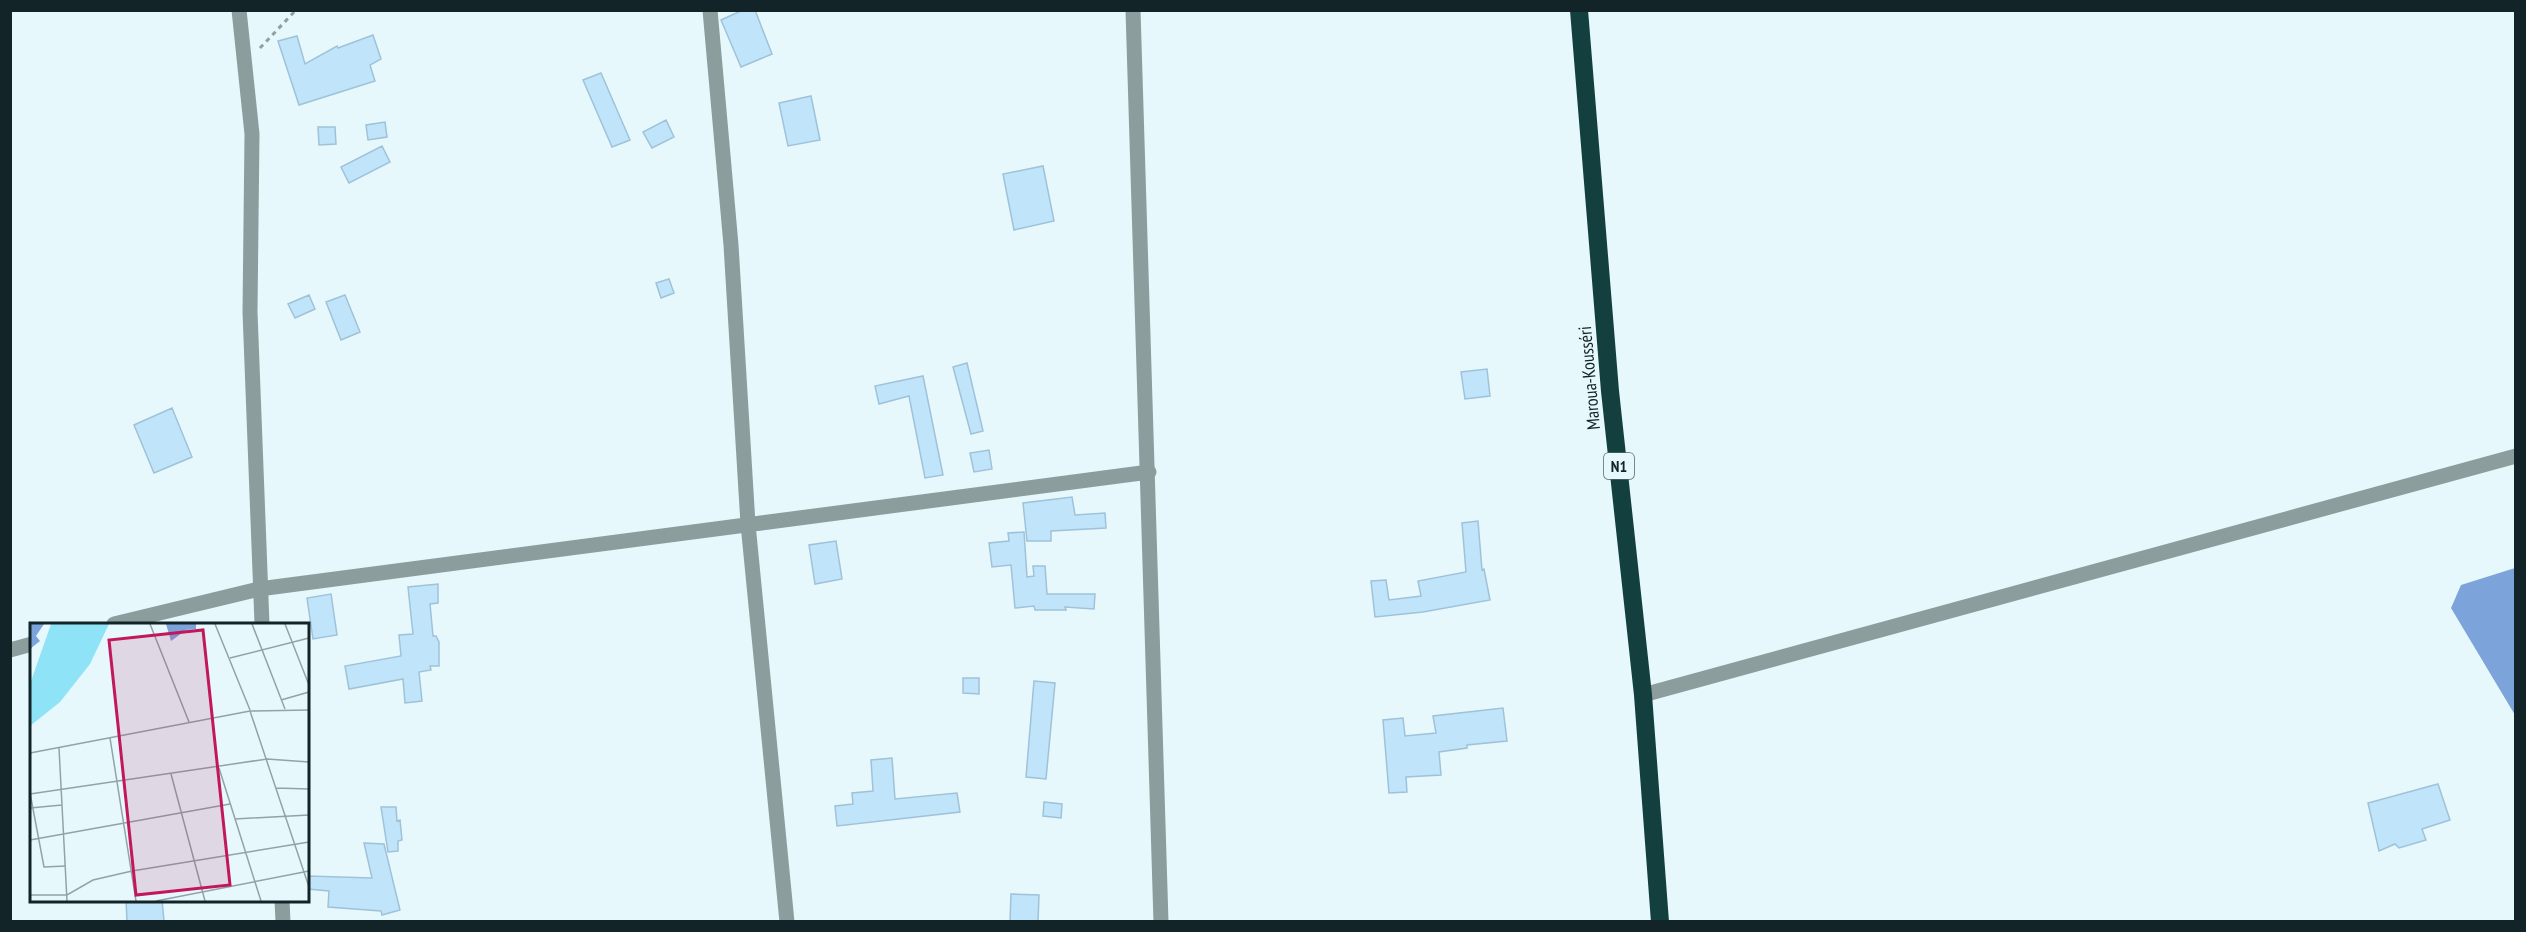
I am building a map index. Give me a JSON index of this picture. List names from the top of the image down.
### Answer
{
  "streets": {
    "highway": ["Maroua-Kousséri", "N1"]
  }
}
